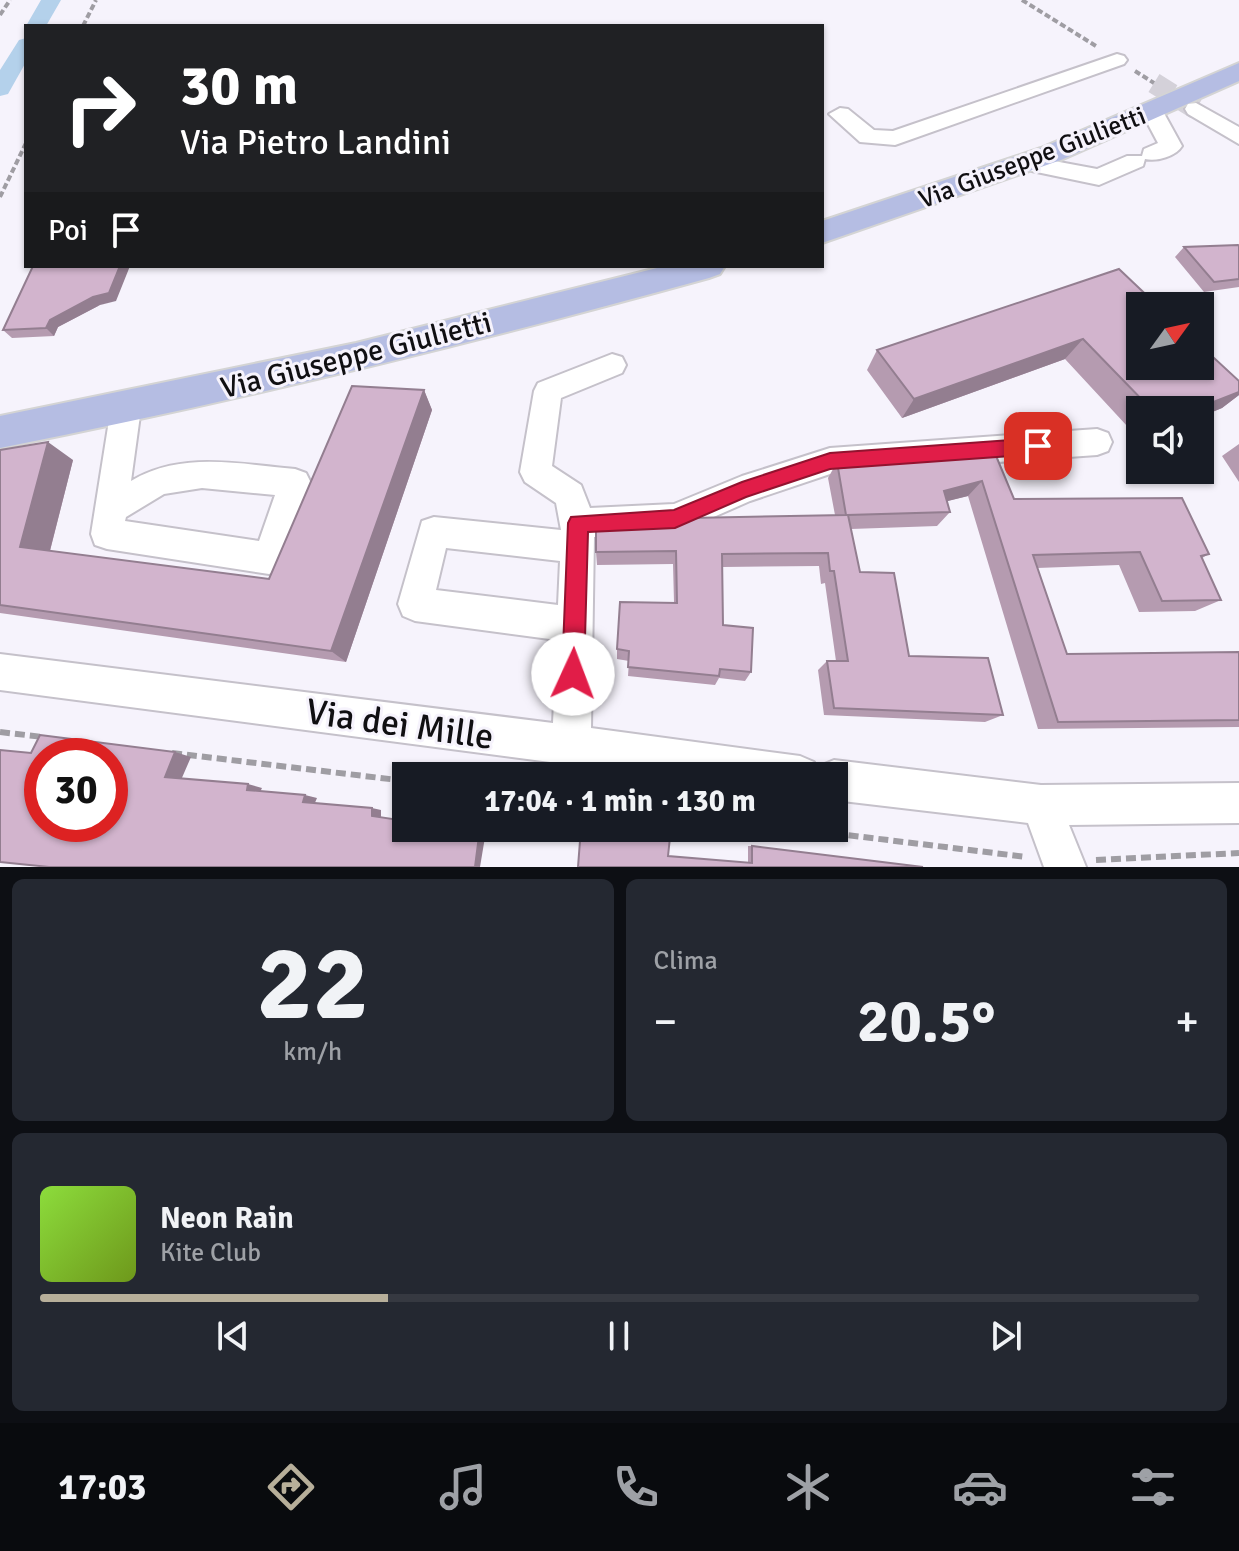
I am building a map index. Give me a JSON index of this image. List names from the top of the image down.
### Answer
{
  "streets": {
    "main road": ["Via Giuseppe Giulietti"],
    "street": ["Via dei Mille"]
  },
  "north": "top right",
  "page": {
    "turn": ["30 m", "Via Pietro Landini"],
    "then": "Poi",
    "limit": "30",
    "trip": "17:04 · 1 min · 130 m",
    "tile": [
      ["22", "km/h"],
      "Clima"
    ],
    "heat": ["−", "20.5°", "+"],
    "song": ["Neon Rain", "Kite Club"],
    "tabs": "17:03"
  }
}
